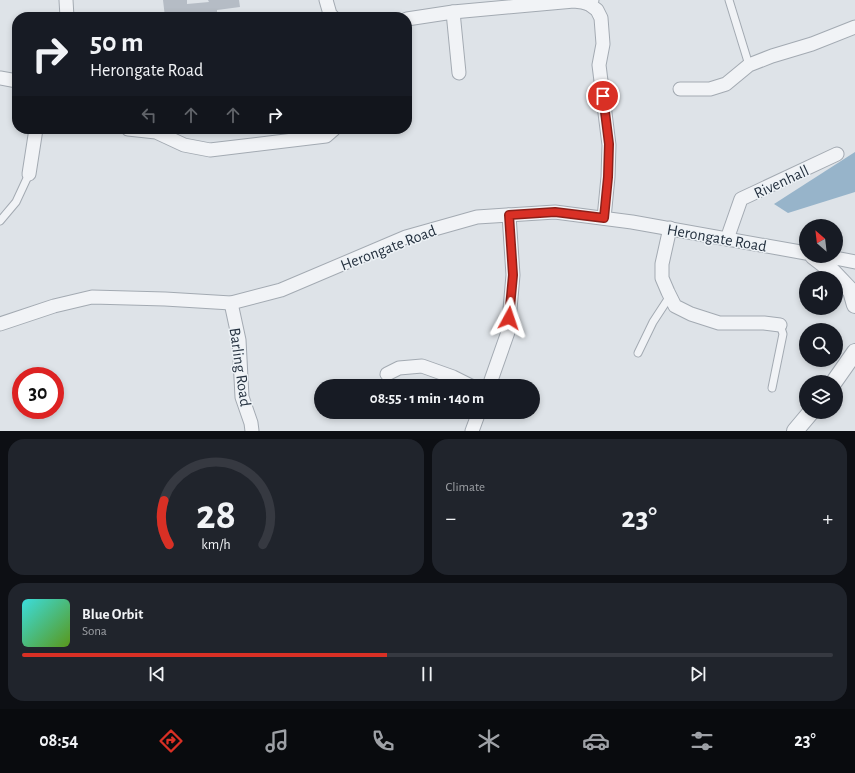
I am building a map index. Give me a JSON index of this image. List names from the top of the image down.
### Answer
{
  "streets": {
    "street": ["Rivenhall", "Herongate Road", "Barling Road"]
  },
  "crossings": [
    ["Rivenhall", "Herongate Road"],
    ["Herongate Road", "Barling Road"]
  ],
  "north": "top left",
  "page": {
    "turn": ["50 m", "Herongate Road"],
    "limit": "30",
    "trip": "08:55 · 1 min · 140 m",
    "tile": "Climate",
    "heat": ["−", "23°", "+"],
    "song": ["Blue Orbit", "Sona"],
    "tabs": ["08:54", "23°"],
    "gauge": ["28", "km/h"]
  }
}
